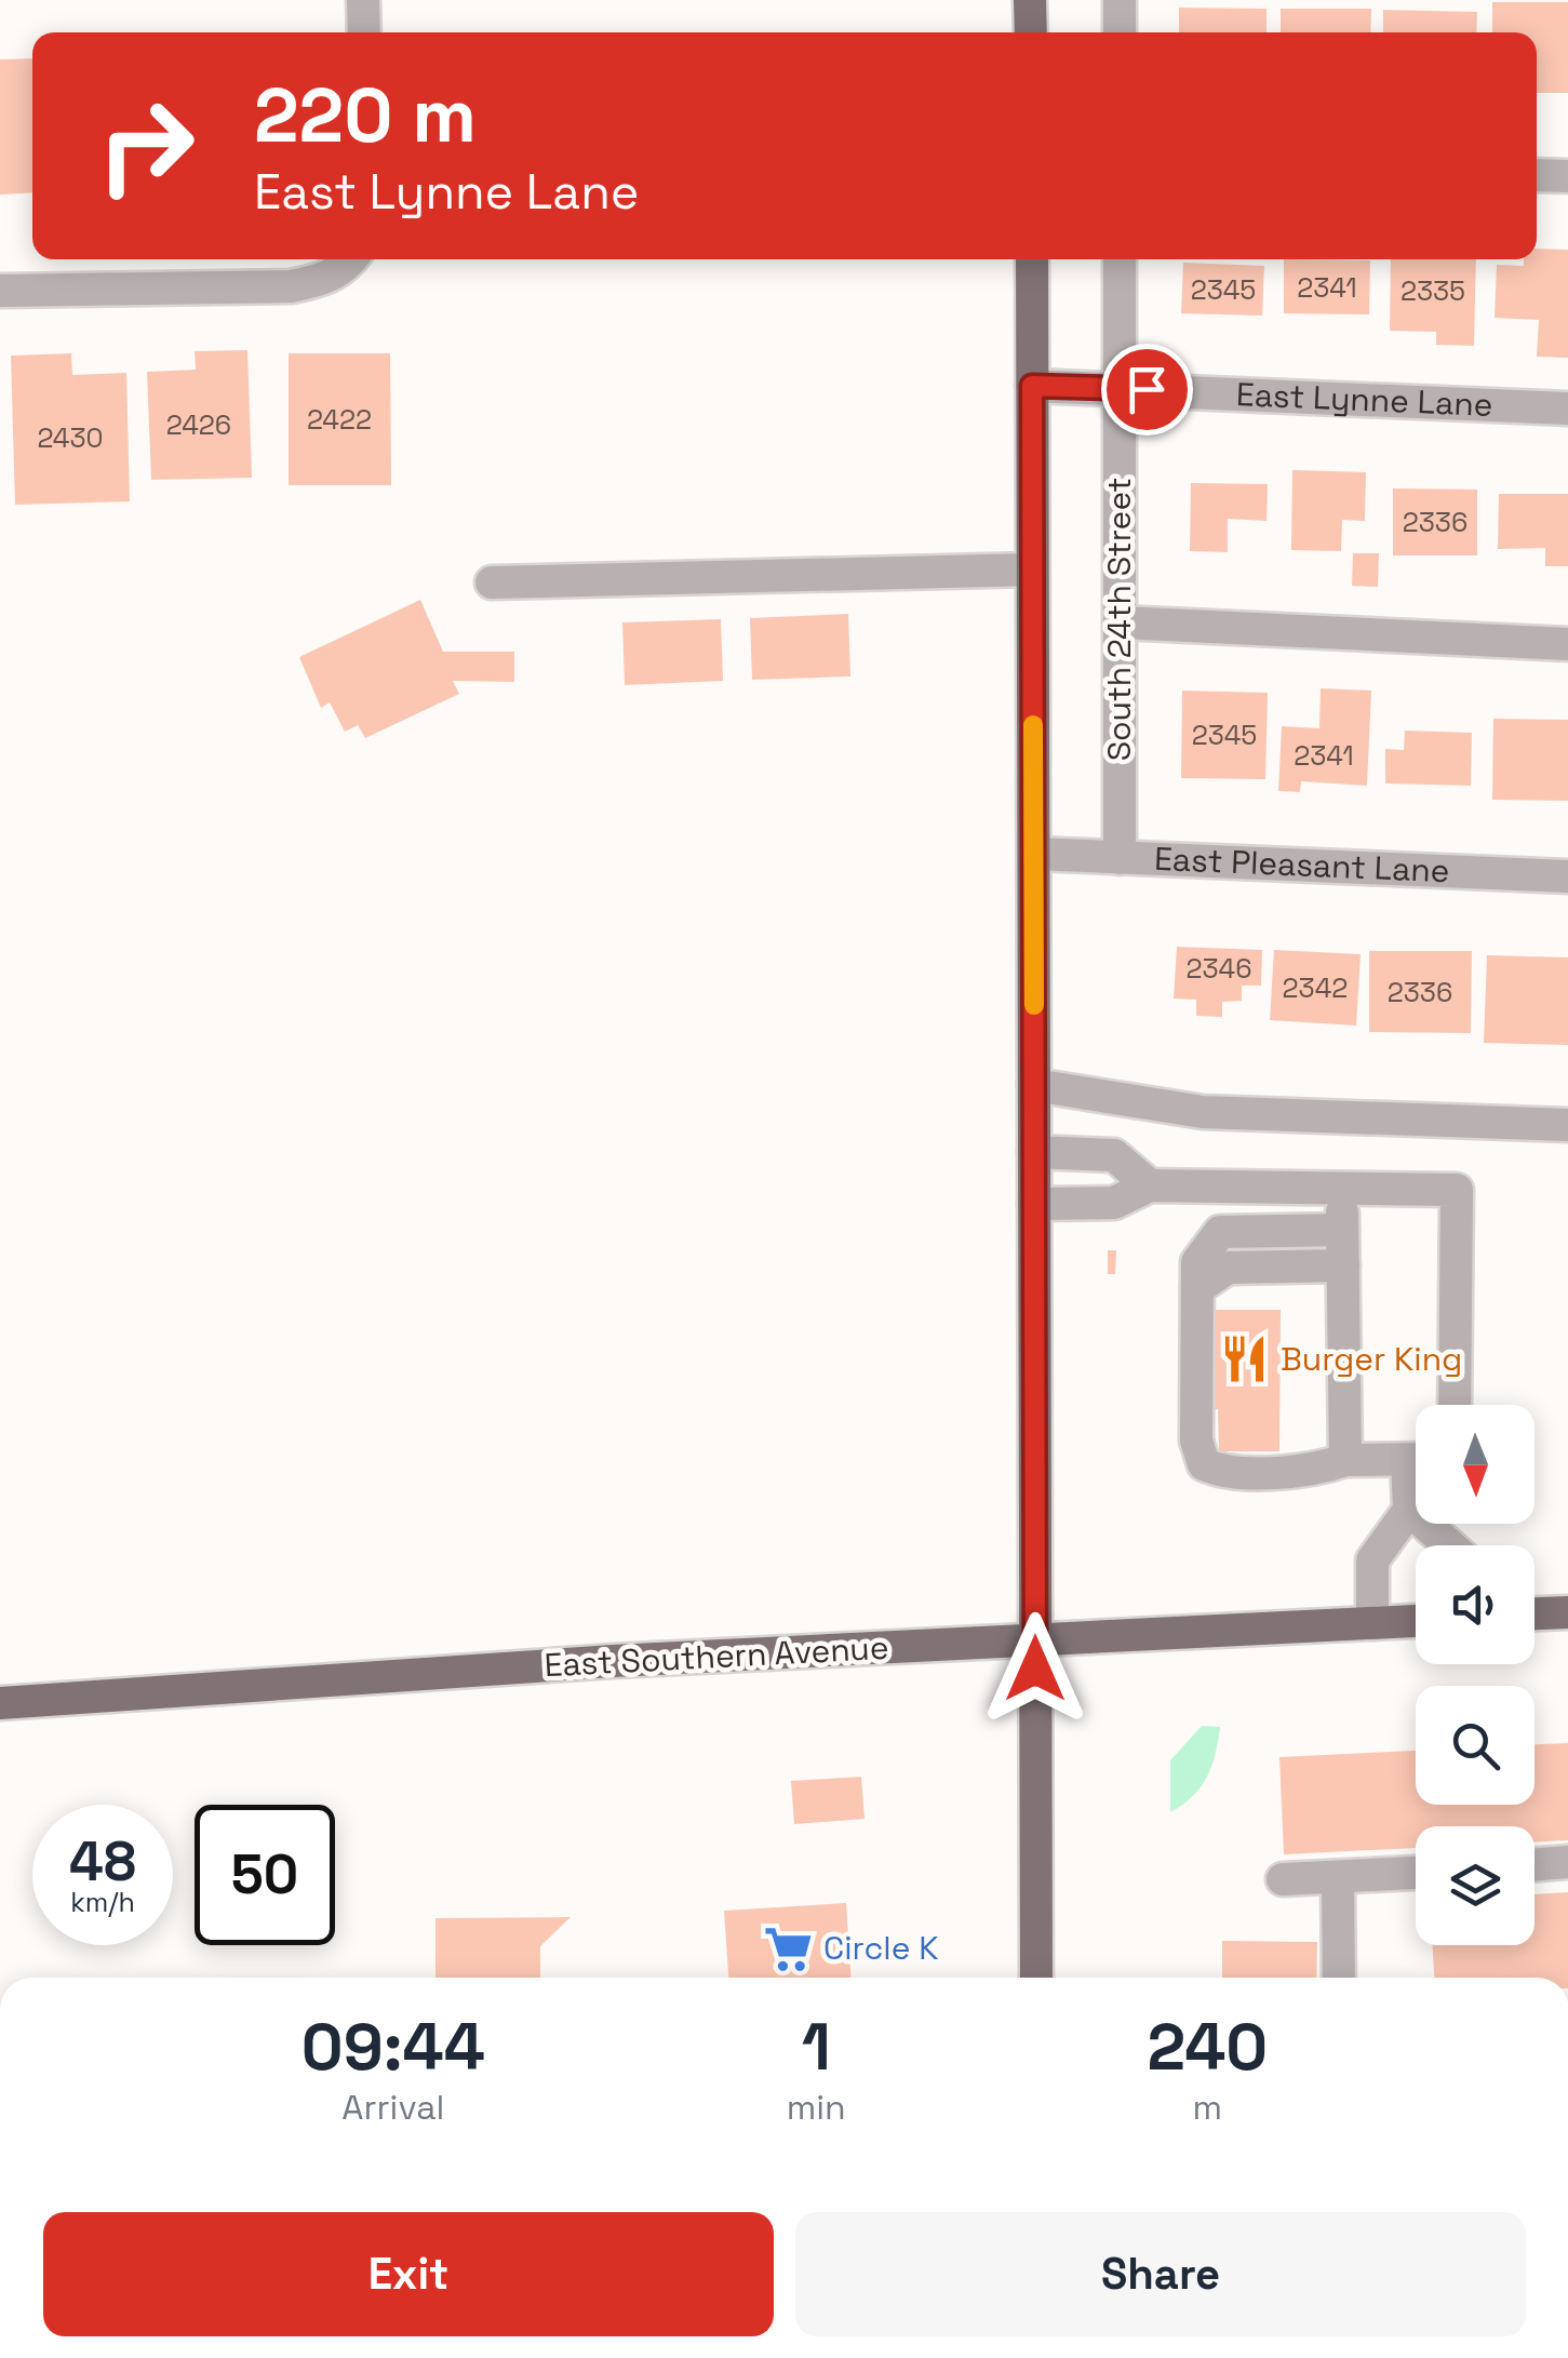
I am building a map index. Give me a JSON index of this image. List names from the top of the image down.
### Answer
{
  "streets": {
    "main road": ["East Southern Avenue"],
    "street": ["East Lynne Lane", "South 24th Street", "East Pleasant Lane"]
  },
  "crossings": [
    ["East Lynne Lane", "South 24th Street"],
    ["South 24th Street", "East Pleasant Lane"]
  ],
  "places": {
    "restaurant": ["Burger King"],
    "supermarket": ["Circle K"]
  },
  "house_numbers": [
    "2341",
    "2345",
    "2335",
    "2422",
    "2426",
    "2430",
    "2336",
    "2345",
    "2341",
    "2346",
    "2342",
    "2336"
  ],
  "north": "bottom",
  "page": {
    "turn": ["220 m", "East Lynne Lane"],
    "speed": "48 km/h",
    "limit": "50",
    "eta": [
      "09:44",
      "Arrival",
      "1",
      "min",
      "240",
      "m"
    ],
    "buttons": ["Exit", "Share"]
  }
}
